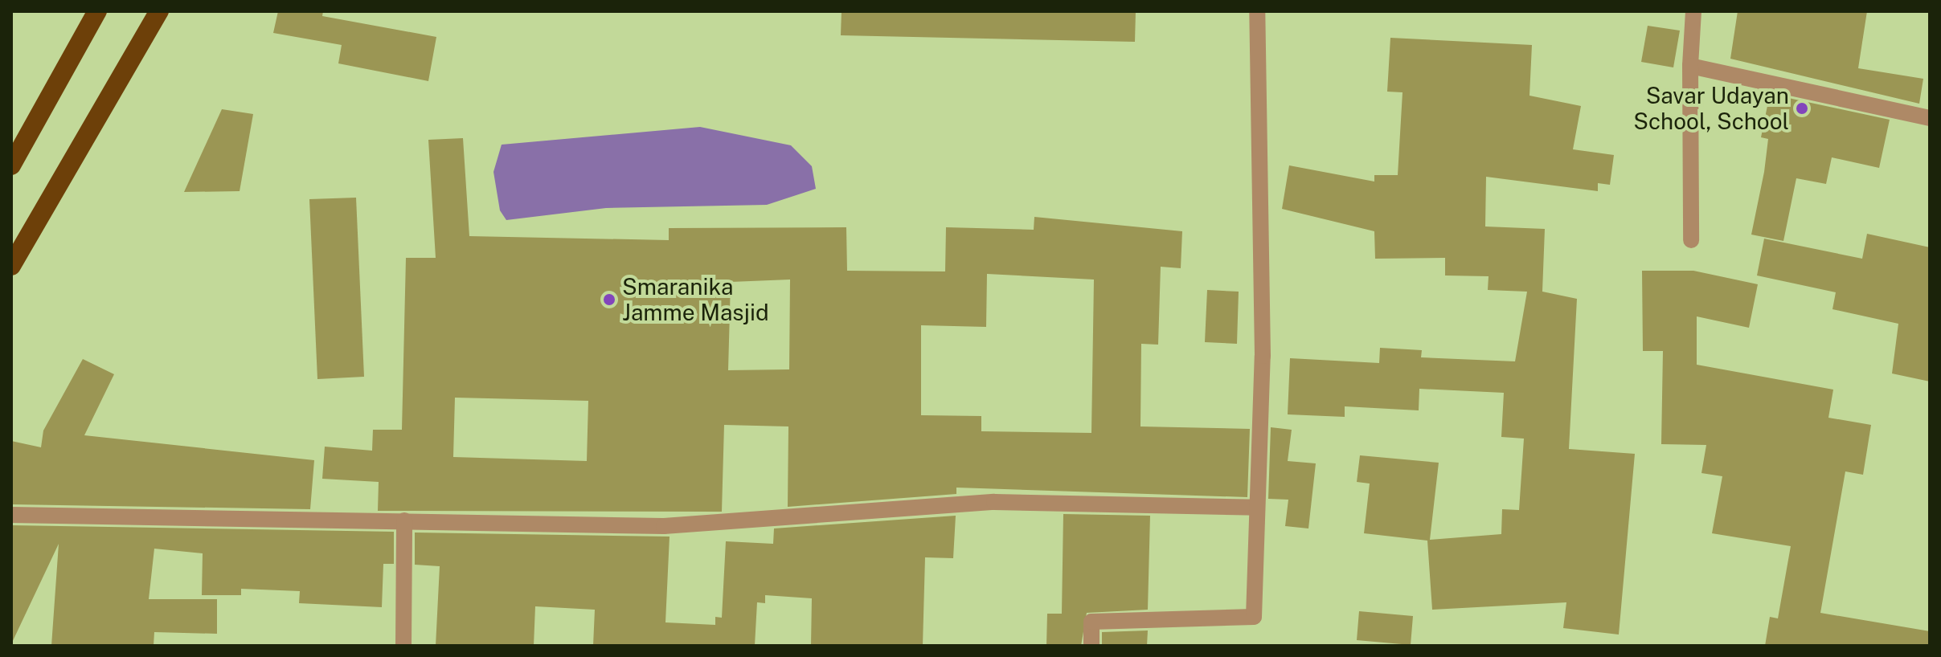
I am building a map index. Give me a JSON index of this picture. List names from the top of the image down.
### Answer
{
  "places": ["Savar Udayan School, School", "Smaranika Jamme Masjid"]
}
